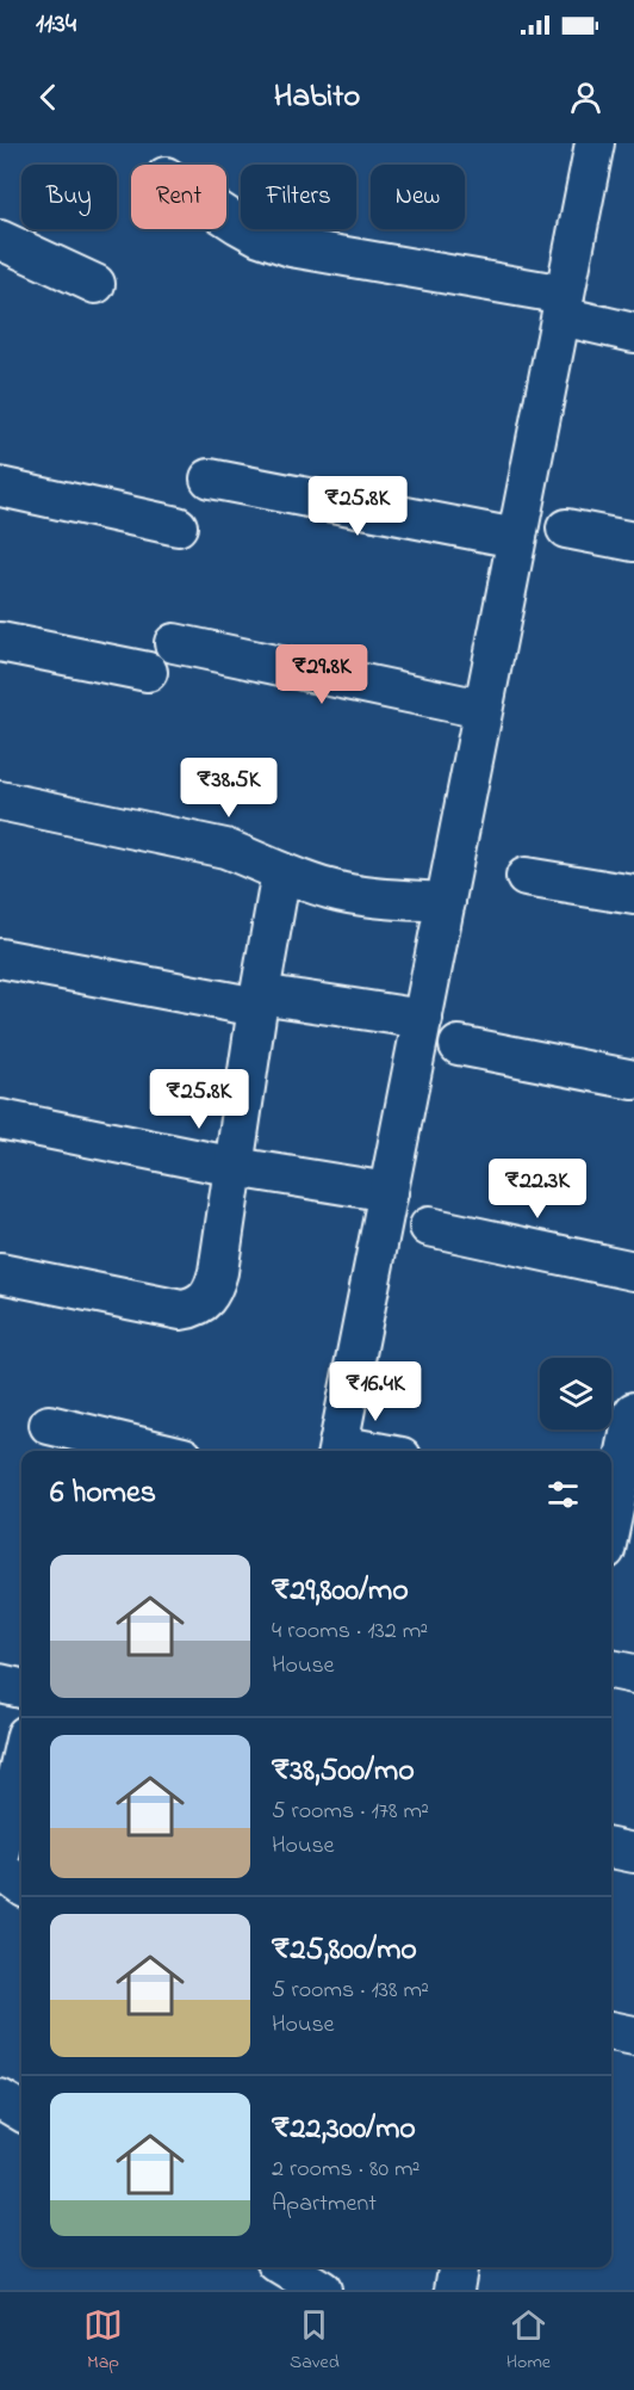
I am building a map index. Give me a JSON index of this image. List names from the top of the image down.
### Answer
{
  "page": {
    "status": "11:34",
    "header": "Habito",
    "chip": [
      "Buy",
      "Rent",
      "Filters",
      "New"
    ],
    "price": [
      "₹25.8K",
      "₹29.8K",
      "₹38.5K",
      "₹25.8K",
      "₹22.3K",
      "₹16.4K"
    ],
    "heading": "6 homes",
    "list": [
      {
        "name": "₹29,800/mo",
        "note": "4 rooms · 132 m² · House"
      },
      {
        "name": "₹38,500/mo",
        "note": "5 rooms · 178 m² · House"
      },
      {
        "name": "₹25,800/mo",
        "note": "5 rooms · 138 m² · House"
      },
      {
        "name": "₹22,300/mo",
        "note": "2 rooms · 80 m² · Apartment"
      }
    ],
    "tabs": ["Map", "Saved", "Home"]
  }
}
